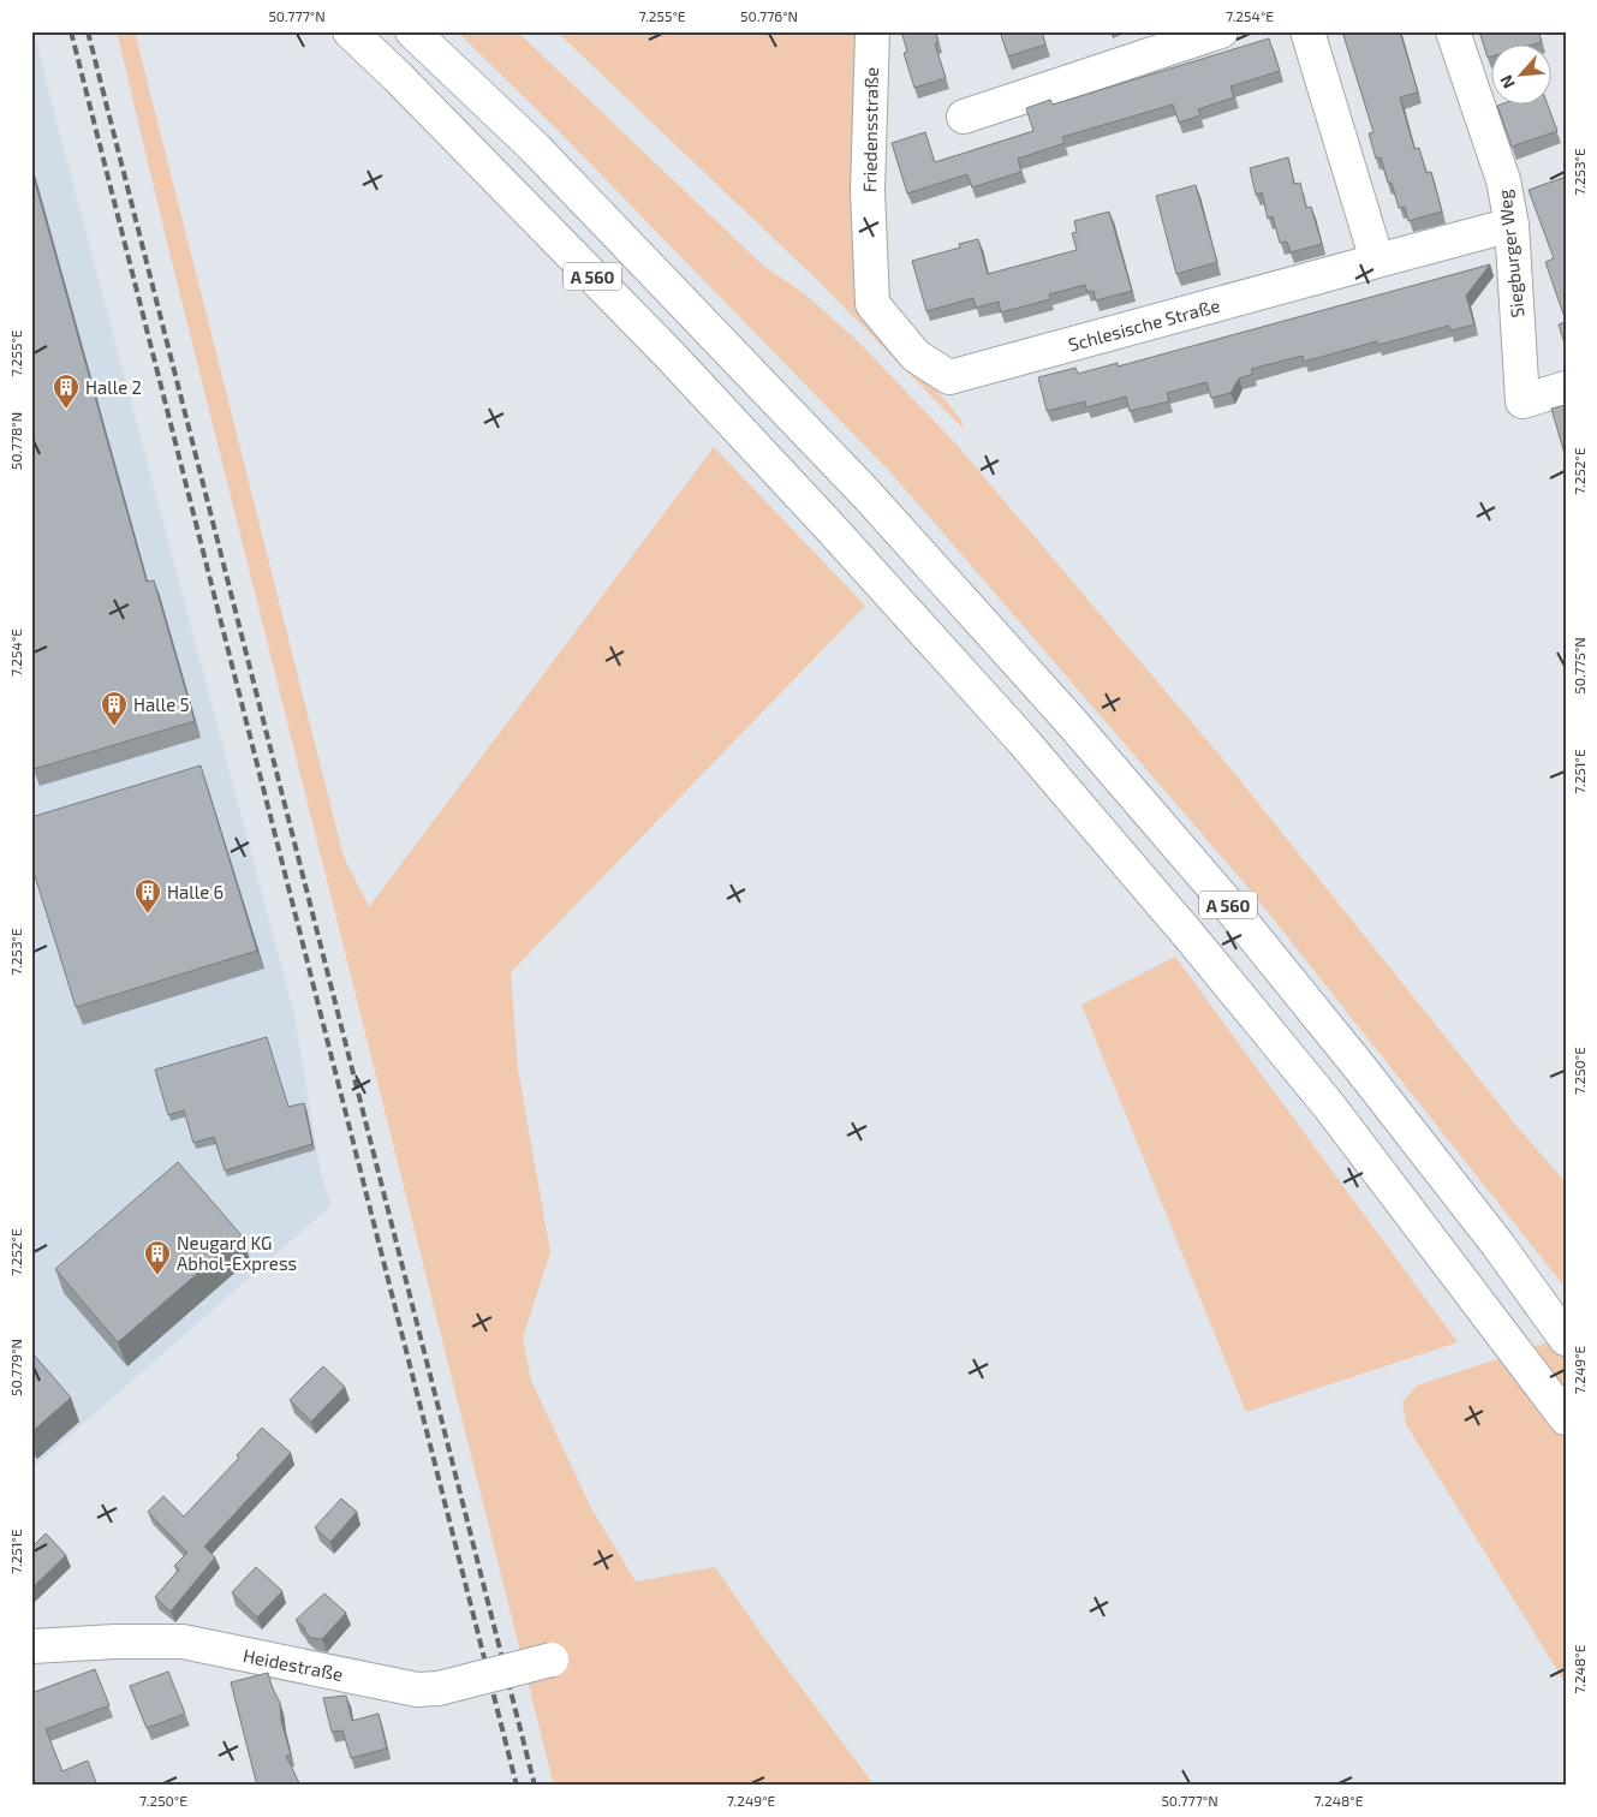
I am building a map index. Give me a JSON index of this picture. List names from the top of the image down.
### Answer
{
  "streets": {
    "main road": [
      "Friedensstraße",
      "Siegburger Weg",
      "A 560",
      "Schlesische Straße",
      "Heidestraße"
    ]
  },
  "crossings": [
    ["Friedensstraße", "Schlesische Straße"],
    ["Siegburger Weg", "Schlesische Straße"]
  ],
  "places": {
    "building": [
      "Halle 2",
      "Halle 5",
      "Halle 6",
      "Neugard KG Abhol-Express"
    ]
  },
  "north": "bottom left",
  "coordinates": [
    "50.777°N",
    "7.255°E",
    "50.776°N",
    "7.254°E",
    "7.253°E",
    "50.778°N",
    "7.252°E",
    "50.775°N",
    "7.251°E",
    "7.250°E",
    "50.779°N",
    "7.249°E",
    "7.248°E"
  ]
}
